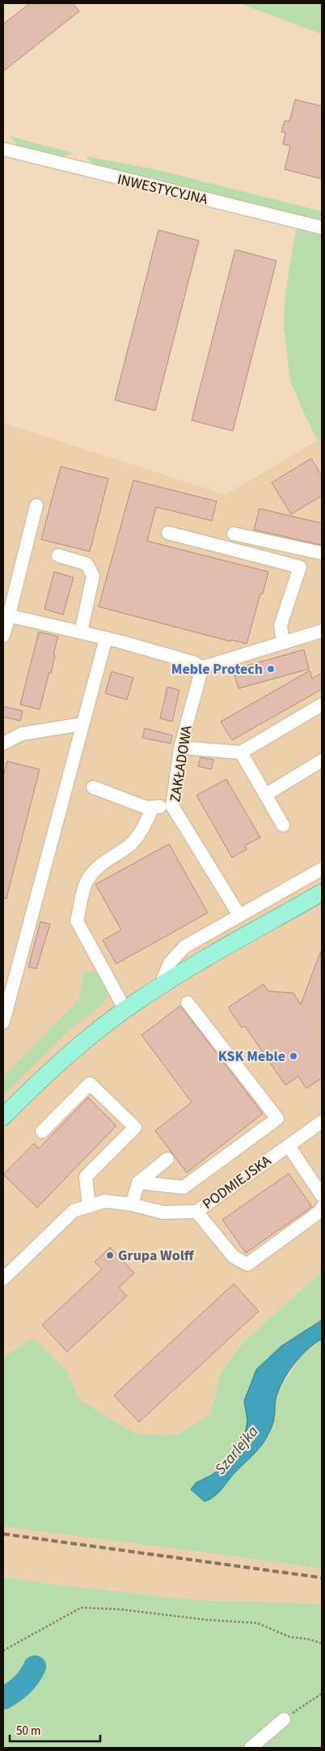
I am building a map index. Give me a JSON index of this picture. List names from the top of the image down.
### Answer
{
  "streets": {
    "street": ["INWESTYCYJNA", "ZAKŁADOWA", "PODMIEJSKA"]
  },
  "water": ["Szarlejka"],
  "places": ["Meble Protech", "KSK Meble", "Grupa Wolff"],
  "scale_bar": "50 m"
}
